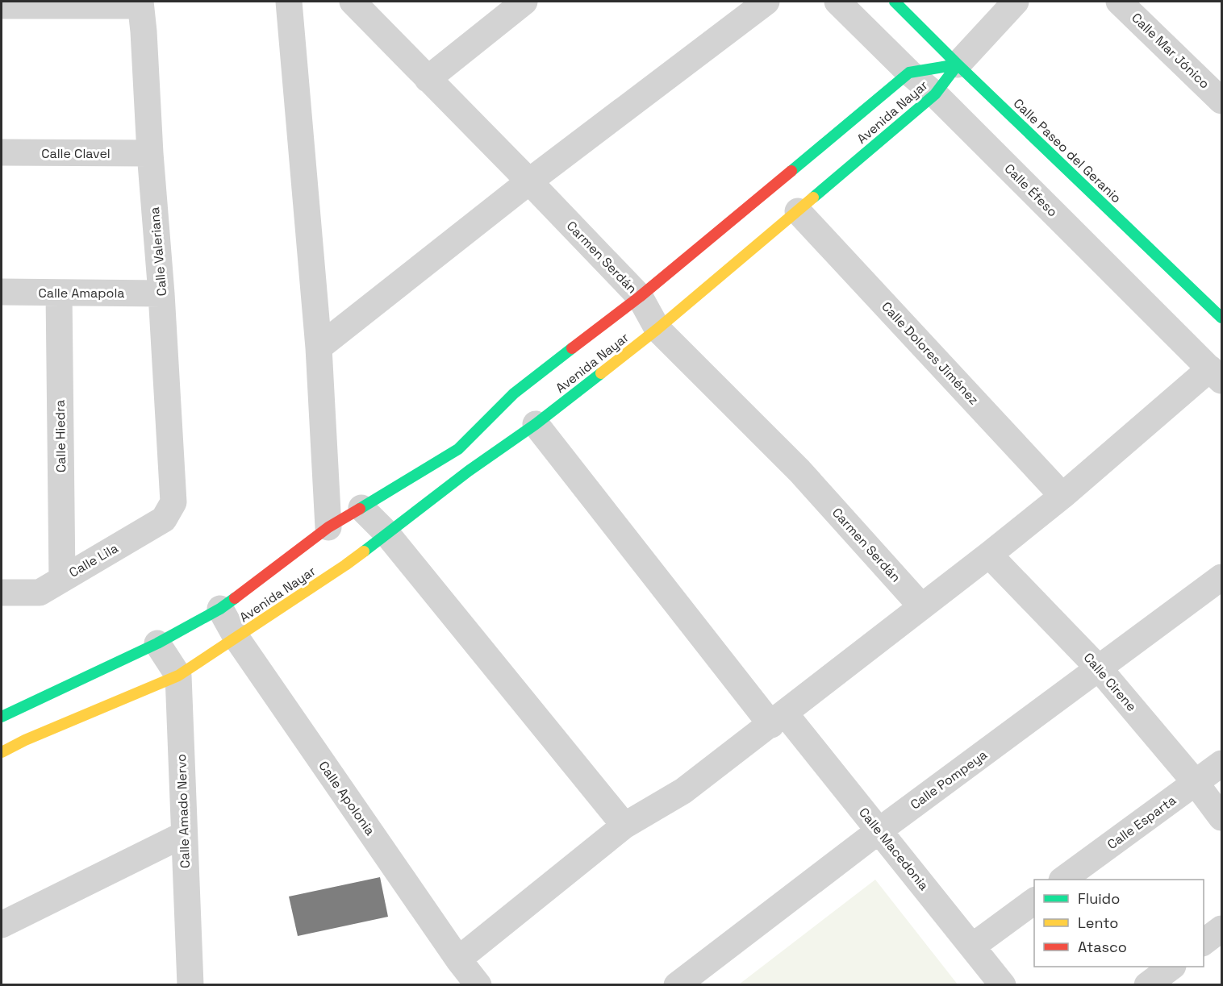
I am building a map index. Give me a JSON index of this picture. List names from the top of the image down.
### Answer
{
  "streets": {
    "street": [
      "Calle Mar Jónico",
      "Avenida Nayar",
      "Calle Paseo del Geranio",
      "Calle Clavel",
      "Calle Éfeso",
      "Calle Valeriana",
      "Carmen Serdán",
      "Calle Amapola",
      "Calle Dolores Jiménez",
      "Calle Hiedra",
      "Calle Lila",
      "Calle Cirene",
      "Calle Pompeya",
      "Calle Apolonia",
      "Calle Amado Nervo",
      "Calle Esparta",
      "Calle Macedonia"
    ]
  },
  "crossings": [
    ["Avenida Nayar", "Calle Paseo del Geranio"],
    ["Avenida Nayar", "Calle Éfeso"],
    ["Avenida Nayar", "Carmen Serdán"],
    ["Avenida Nayar", "Calle Dolores Jiménez"],
    ["Avenida Nayar", "Calle Apolonia"],
    ["Avenida Nayar", "Calle Amado Nervo"],
    ["Avenida Nayar", "Calle Macedonia"],
    ["Calle Clavel", "Calle Valeriana"],
    ["Calle Valeriana", "Calle Amapola"],
    ["Calle Valeriana", "Calle Lila"],
    ["Calle Amapola", "Calle Hiedra"],
    ["Calle Hiedra", "Calle Lila"],
    ["Calle Cirene", "Calle Pompeya"],
    ["Calle Cirene", "Calle Esparta"],
    ["Calle Pompeya", "Calle Macedonia"]
  ],
  "legend": ["Fluido", "Lento", "Atasco"]
}
